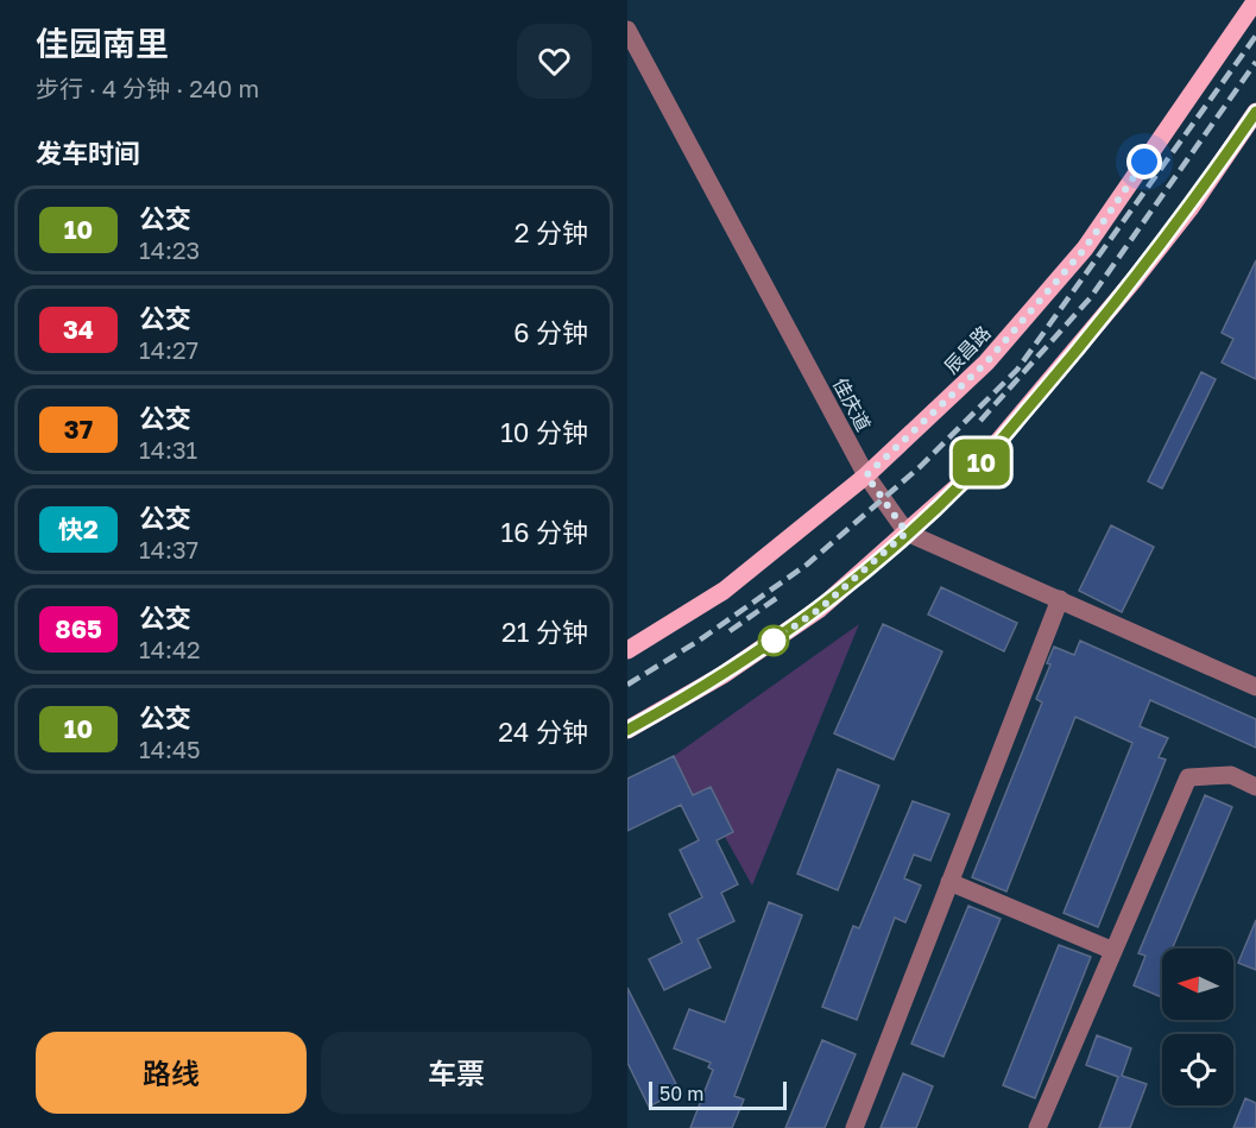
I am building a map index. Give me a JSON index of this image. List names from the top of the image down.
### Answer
{
  "streets": {
    "main road": ["辰昌路"],
    "street": ["佳庆道"]
  },
  "crossings": [
    ["辰昌路", "佳庆道"]
  ],
  "lines": ["bus line 10"],
  "scale_bar": "50 m",
  "north": "left",
  "page": {
    "heading": [
      ["佳园南里", "步行 · 4 分钟 · 240 m"],
      "发车时间"
    ],
    "on_map": "10",
    "list": [
      {
        "mark": "10",
        "name": "公交",
        "note": "14:23",
        "value": "2 分钟"
      },
      {
        "mark": "34",
        "name": "公交",
        "note": "14:27",
        "value": "6 分钟"
      },
      {
        "mark": "37",
        "name": "公交",
        "note": "14:31",
        "value": "10 分钟"
      },
      {
        "mark": "快2",
        "name": "公交",
        "note": "14:37",
        "value": "16 分钟"
      },
      {
        "mark": "865",
        "name": "公交",
        "note": "14:42",
        "value": "21 分钟"
      },
      {
        "mark": "10",
        "name": "公交",
        "note": "14:45",
        "value": "24 分钟"
      }
    ],
    "buttons": ["路线", "车票"],
    "scale": "50 m"
  }
}
